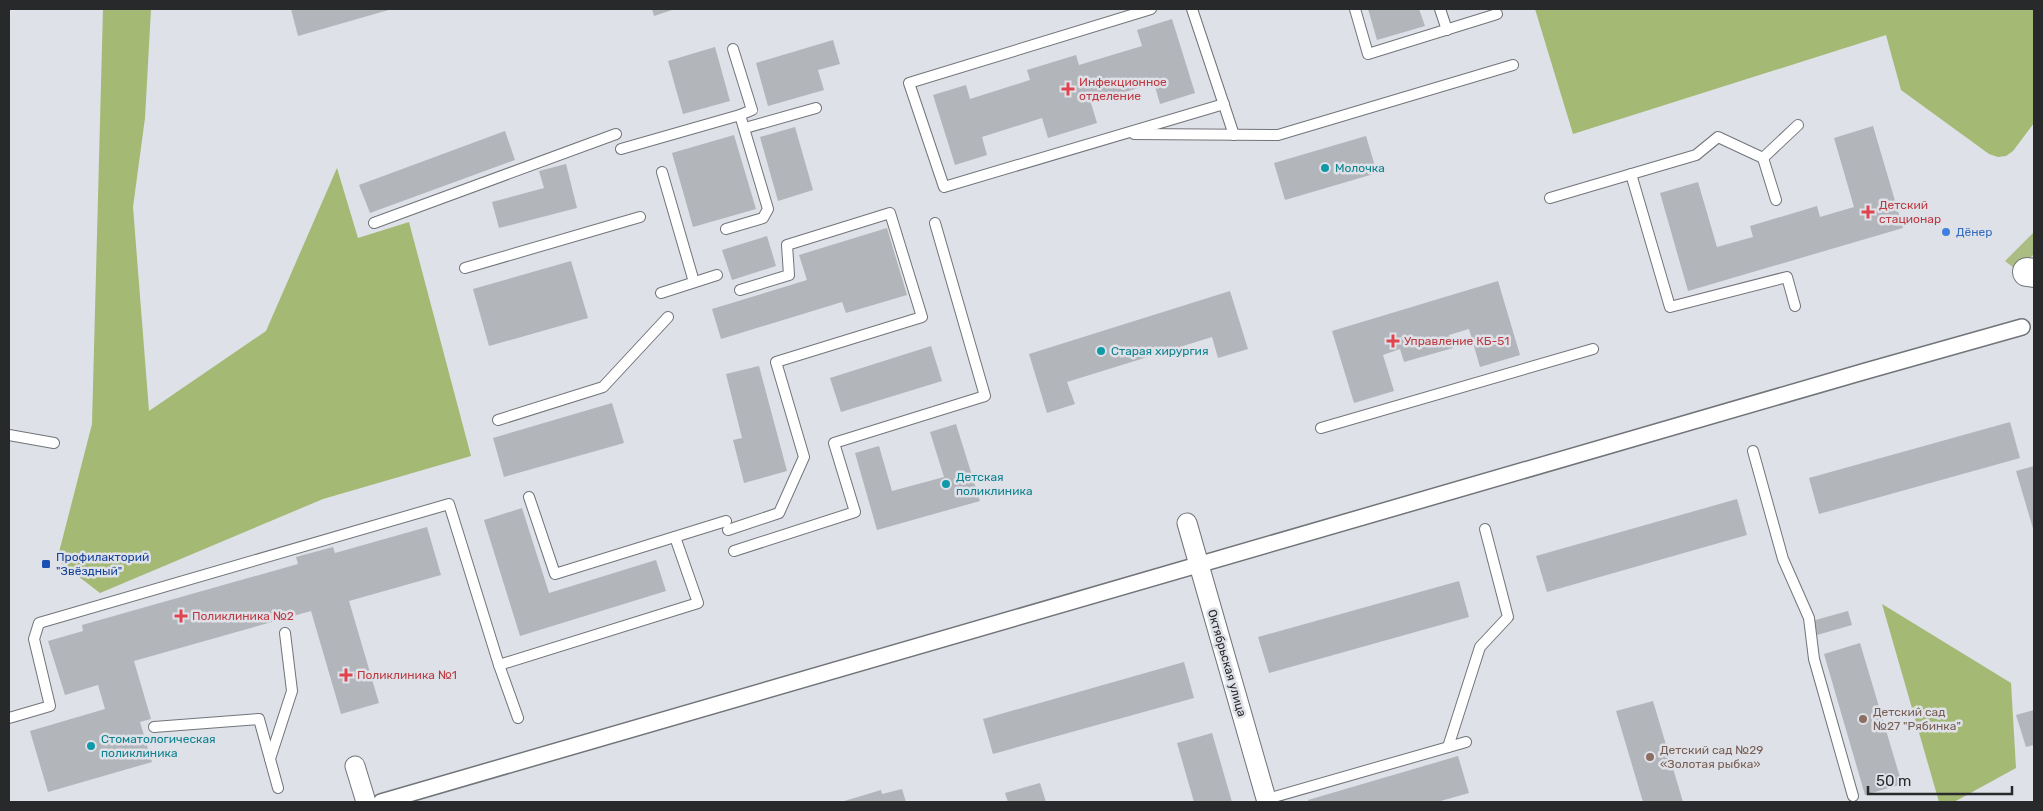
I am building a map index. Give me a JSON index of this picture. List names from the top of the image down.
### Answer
{
  "streets": {
    "street": ["Октябрьская улица"]
  },
  "places": {
    "health": [
      "Инфекционное отделение",
      "Детский стационар",
      "Управление КБ-51",
      "Поликлиника №2",
      "Поликлиника №1"
    ],
    "other": [
      "Молочка",
      "Дёнер",
      "Старая хирургия",
      "Детская поликлиника",
      "Детский сад №27 \"Рябинка\"",
      "Стоматологическая поликлиника",
      "Детский сад №29 «Золотая рыбка»"
    ],
    "transit": ["Профилакторий \"Звёздный\""]
  },
  "scale_bar": "50 m"
}
